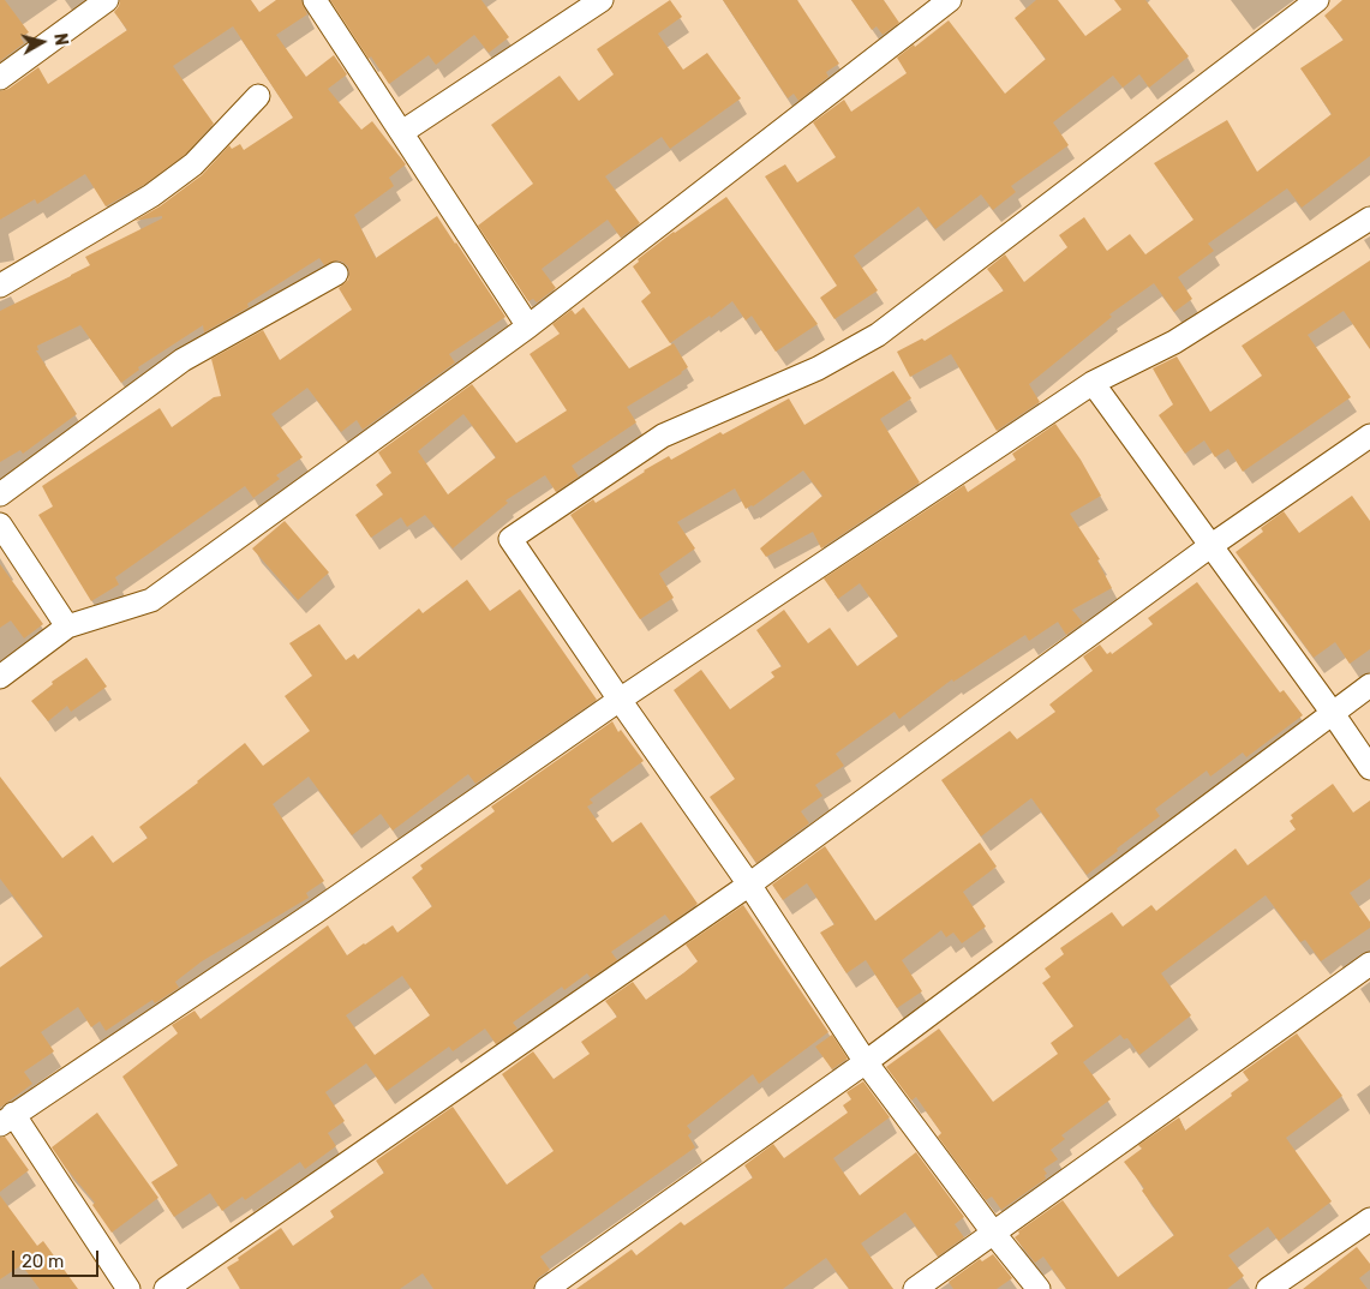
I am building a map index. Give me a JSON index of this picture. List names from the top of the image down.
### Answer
{
  "scale_bar": "20 m",
  "north": "right"
}
